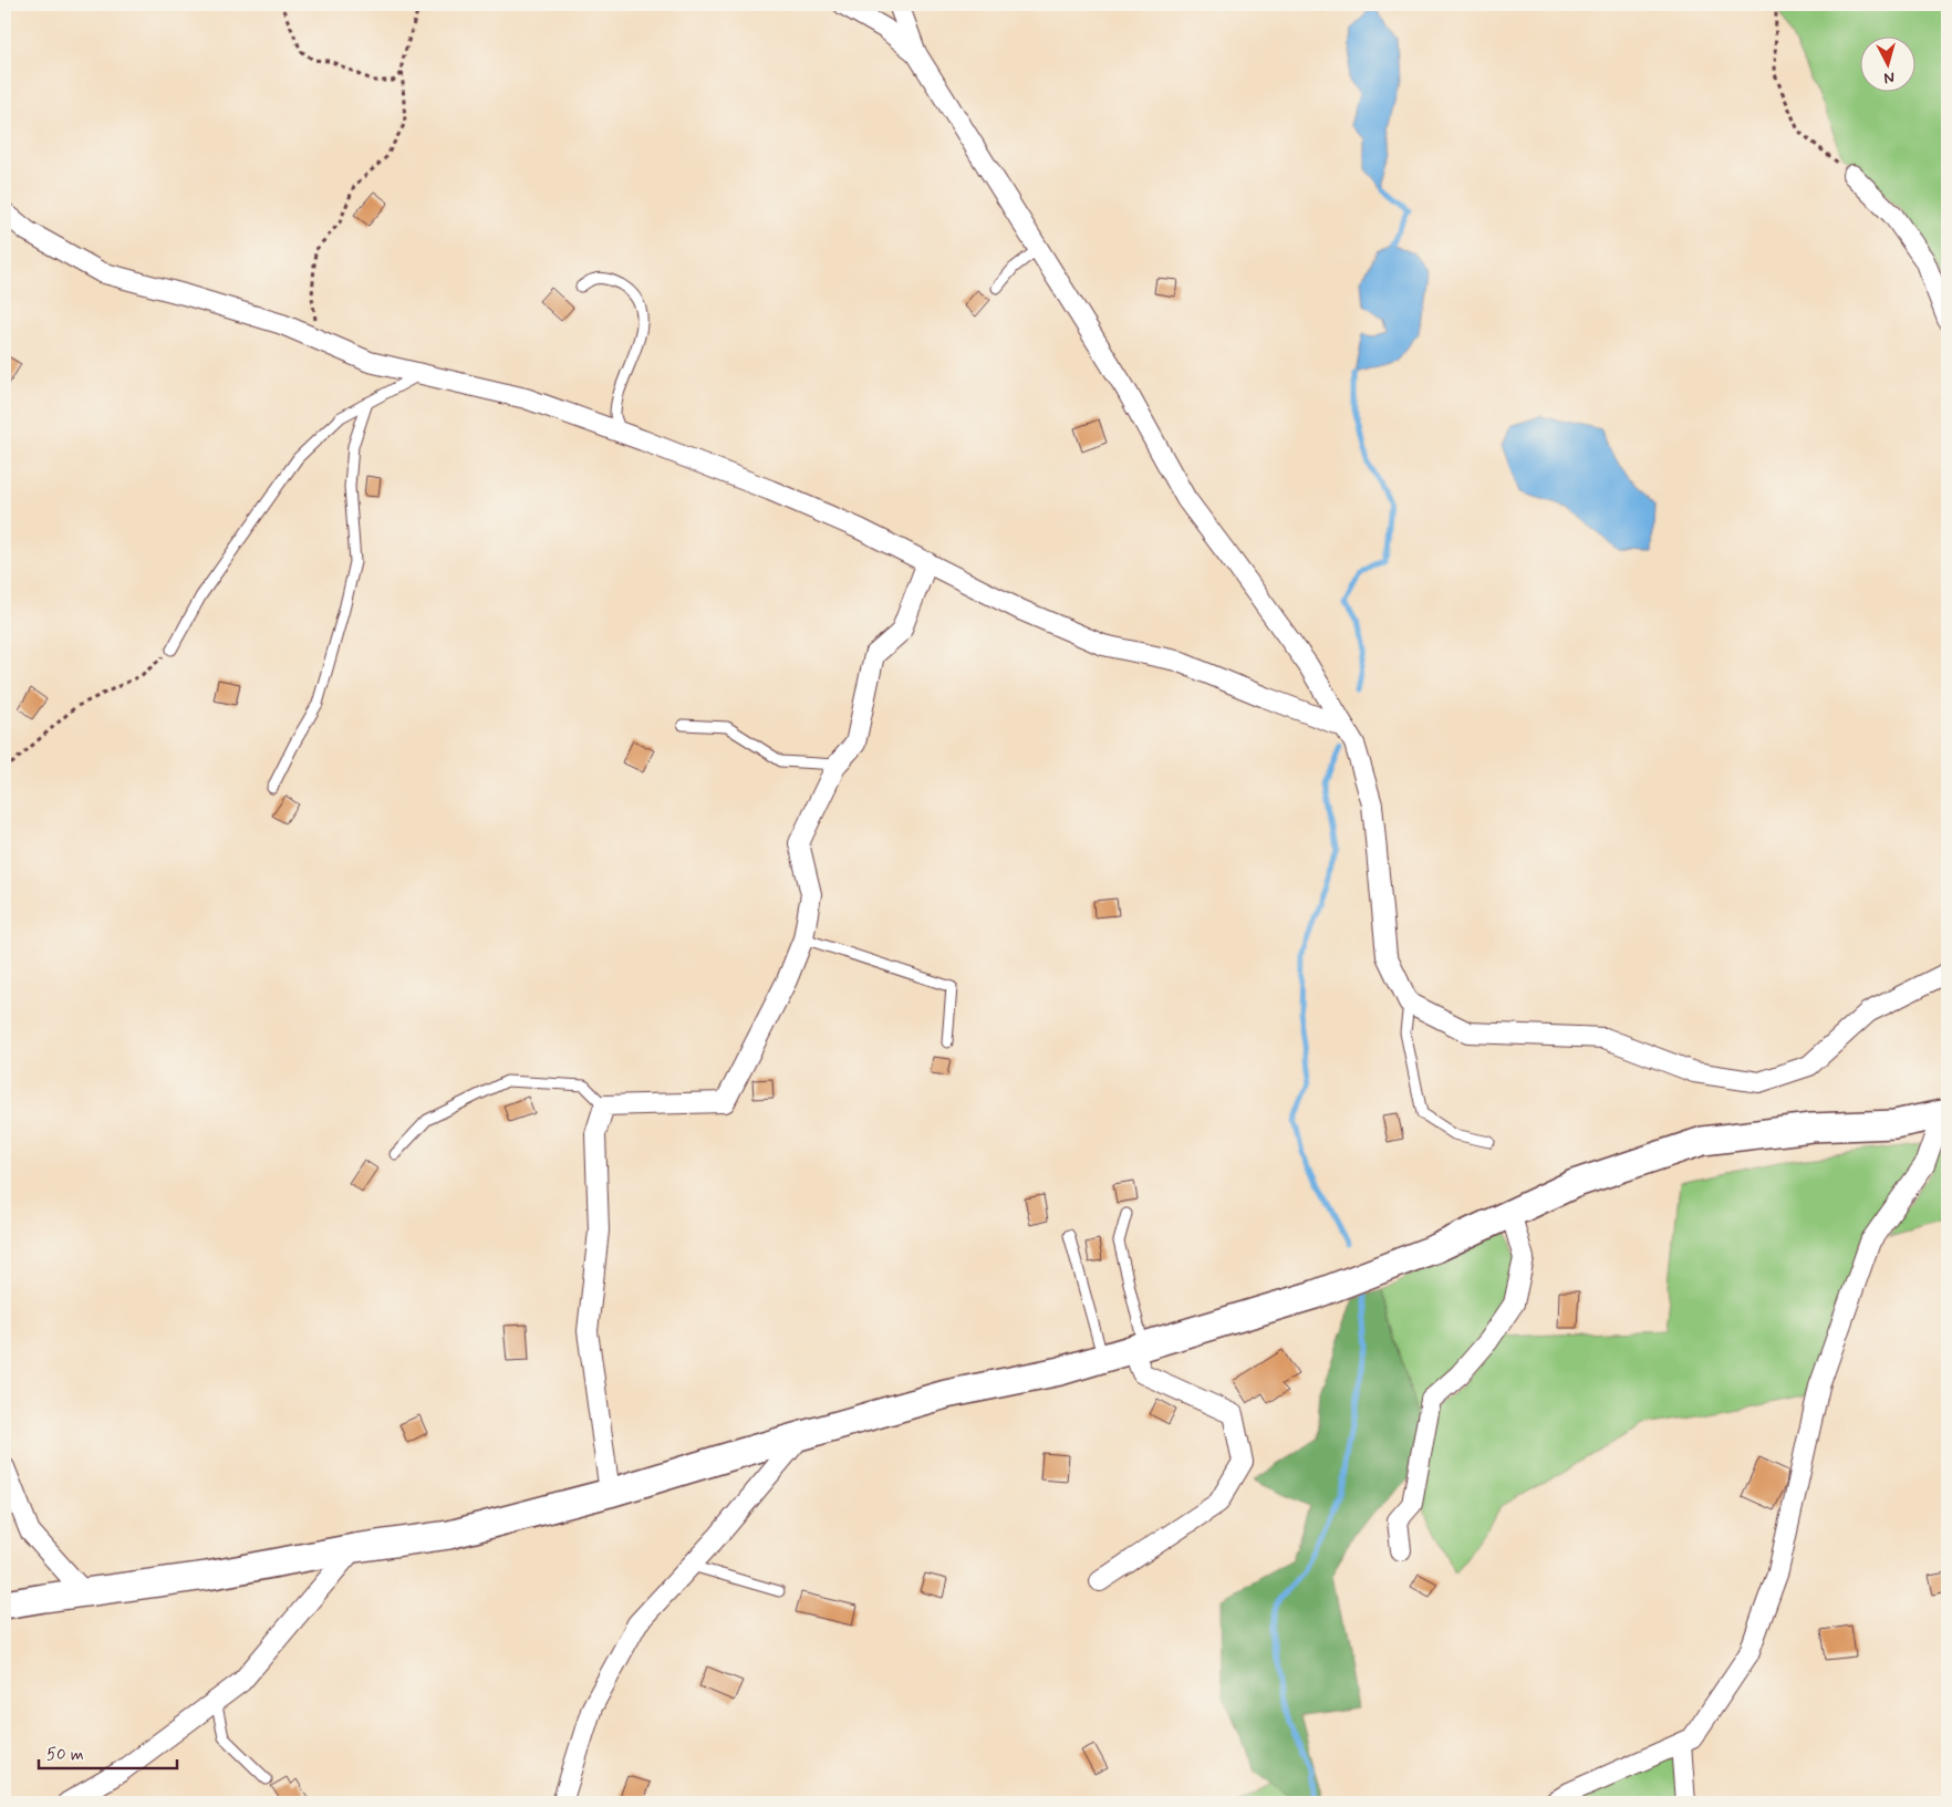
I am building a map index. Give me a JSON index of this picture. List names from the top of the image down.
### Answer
{
  "scale_bar": "50 m",
  "north": "bottom"
}
